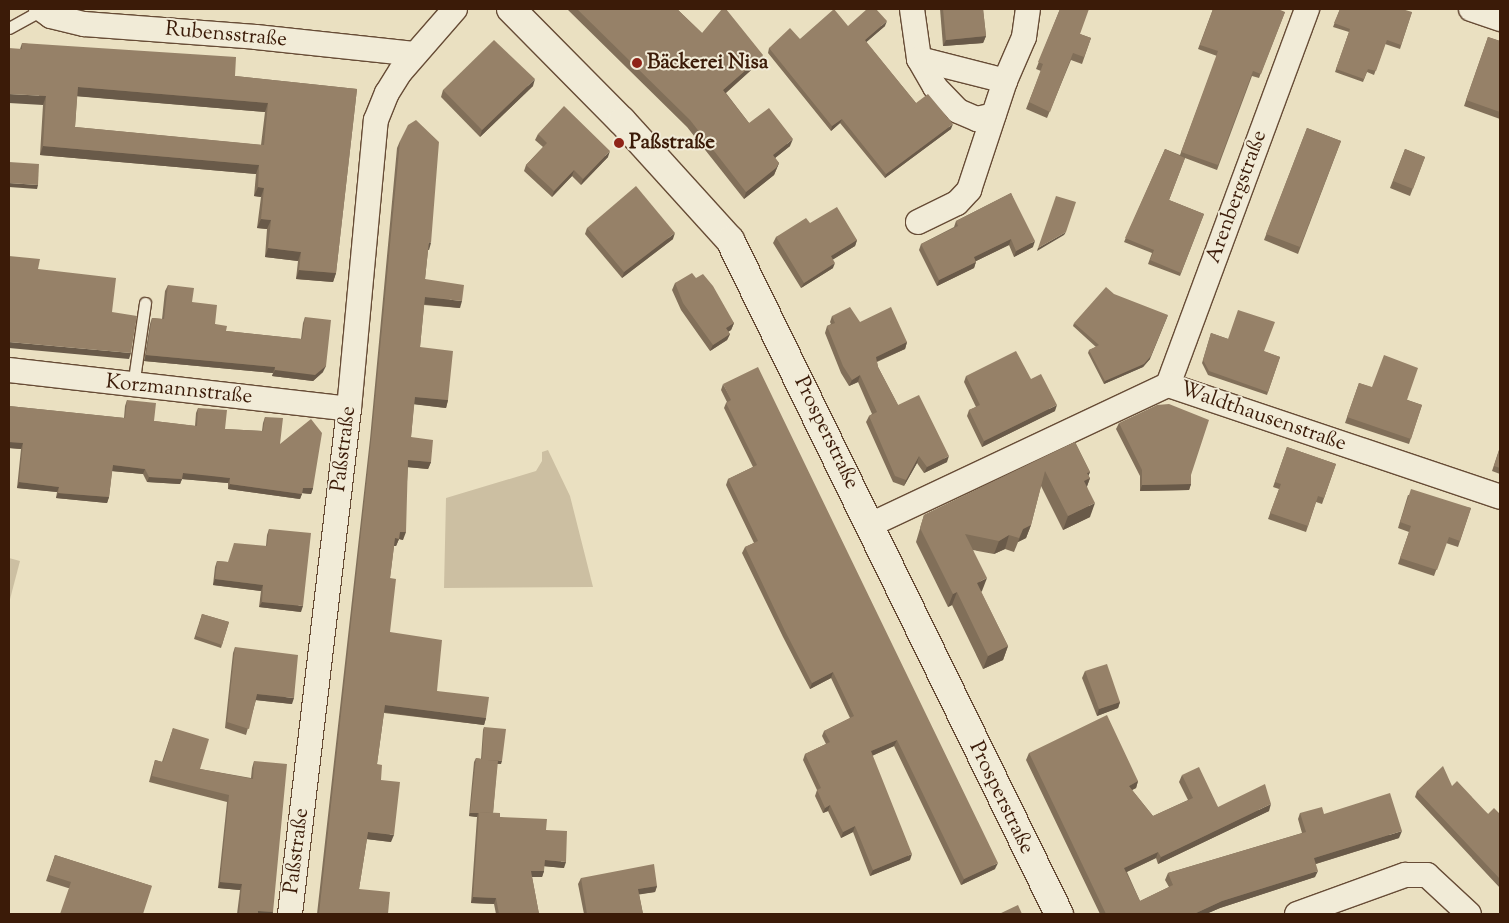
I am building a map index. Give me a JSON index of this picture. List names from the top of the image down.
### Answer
{
  "streets": {
    "main road": ["Prosperstraße"],
    "street": [
      "Rubensstraße",
      "Arenbergstraße",
      "Korzmannstraße",
      "Waldthausenstraße",
      "Paßstraße"
    ]
  },
  "crossings": [
    ["Rubensstraße", "Paßstraße"],
    ["Arenbergstraße", "Waldthausenstraße"],
    ["Korzmannstraße", "Paßstraße"],
    ["Waldthausenstraße", "Prosperstraße"]
  ],
  "places": ["Bäckerei Nisa", "Paßstraße"]
}
